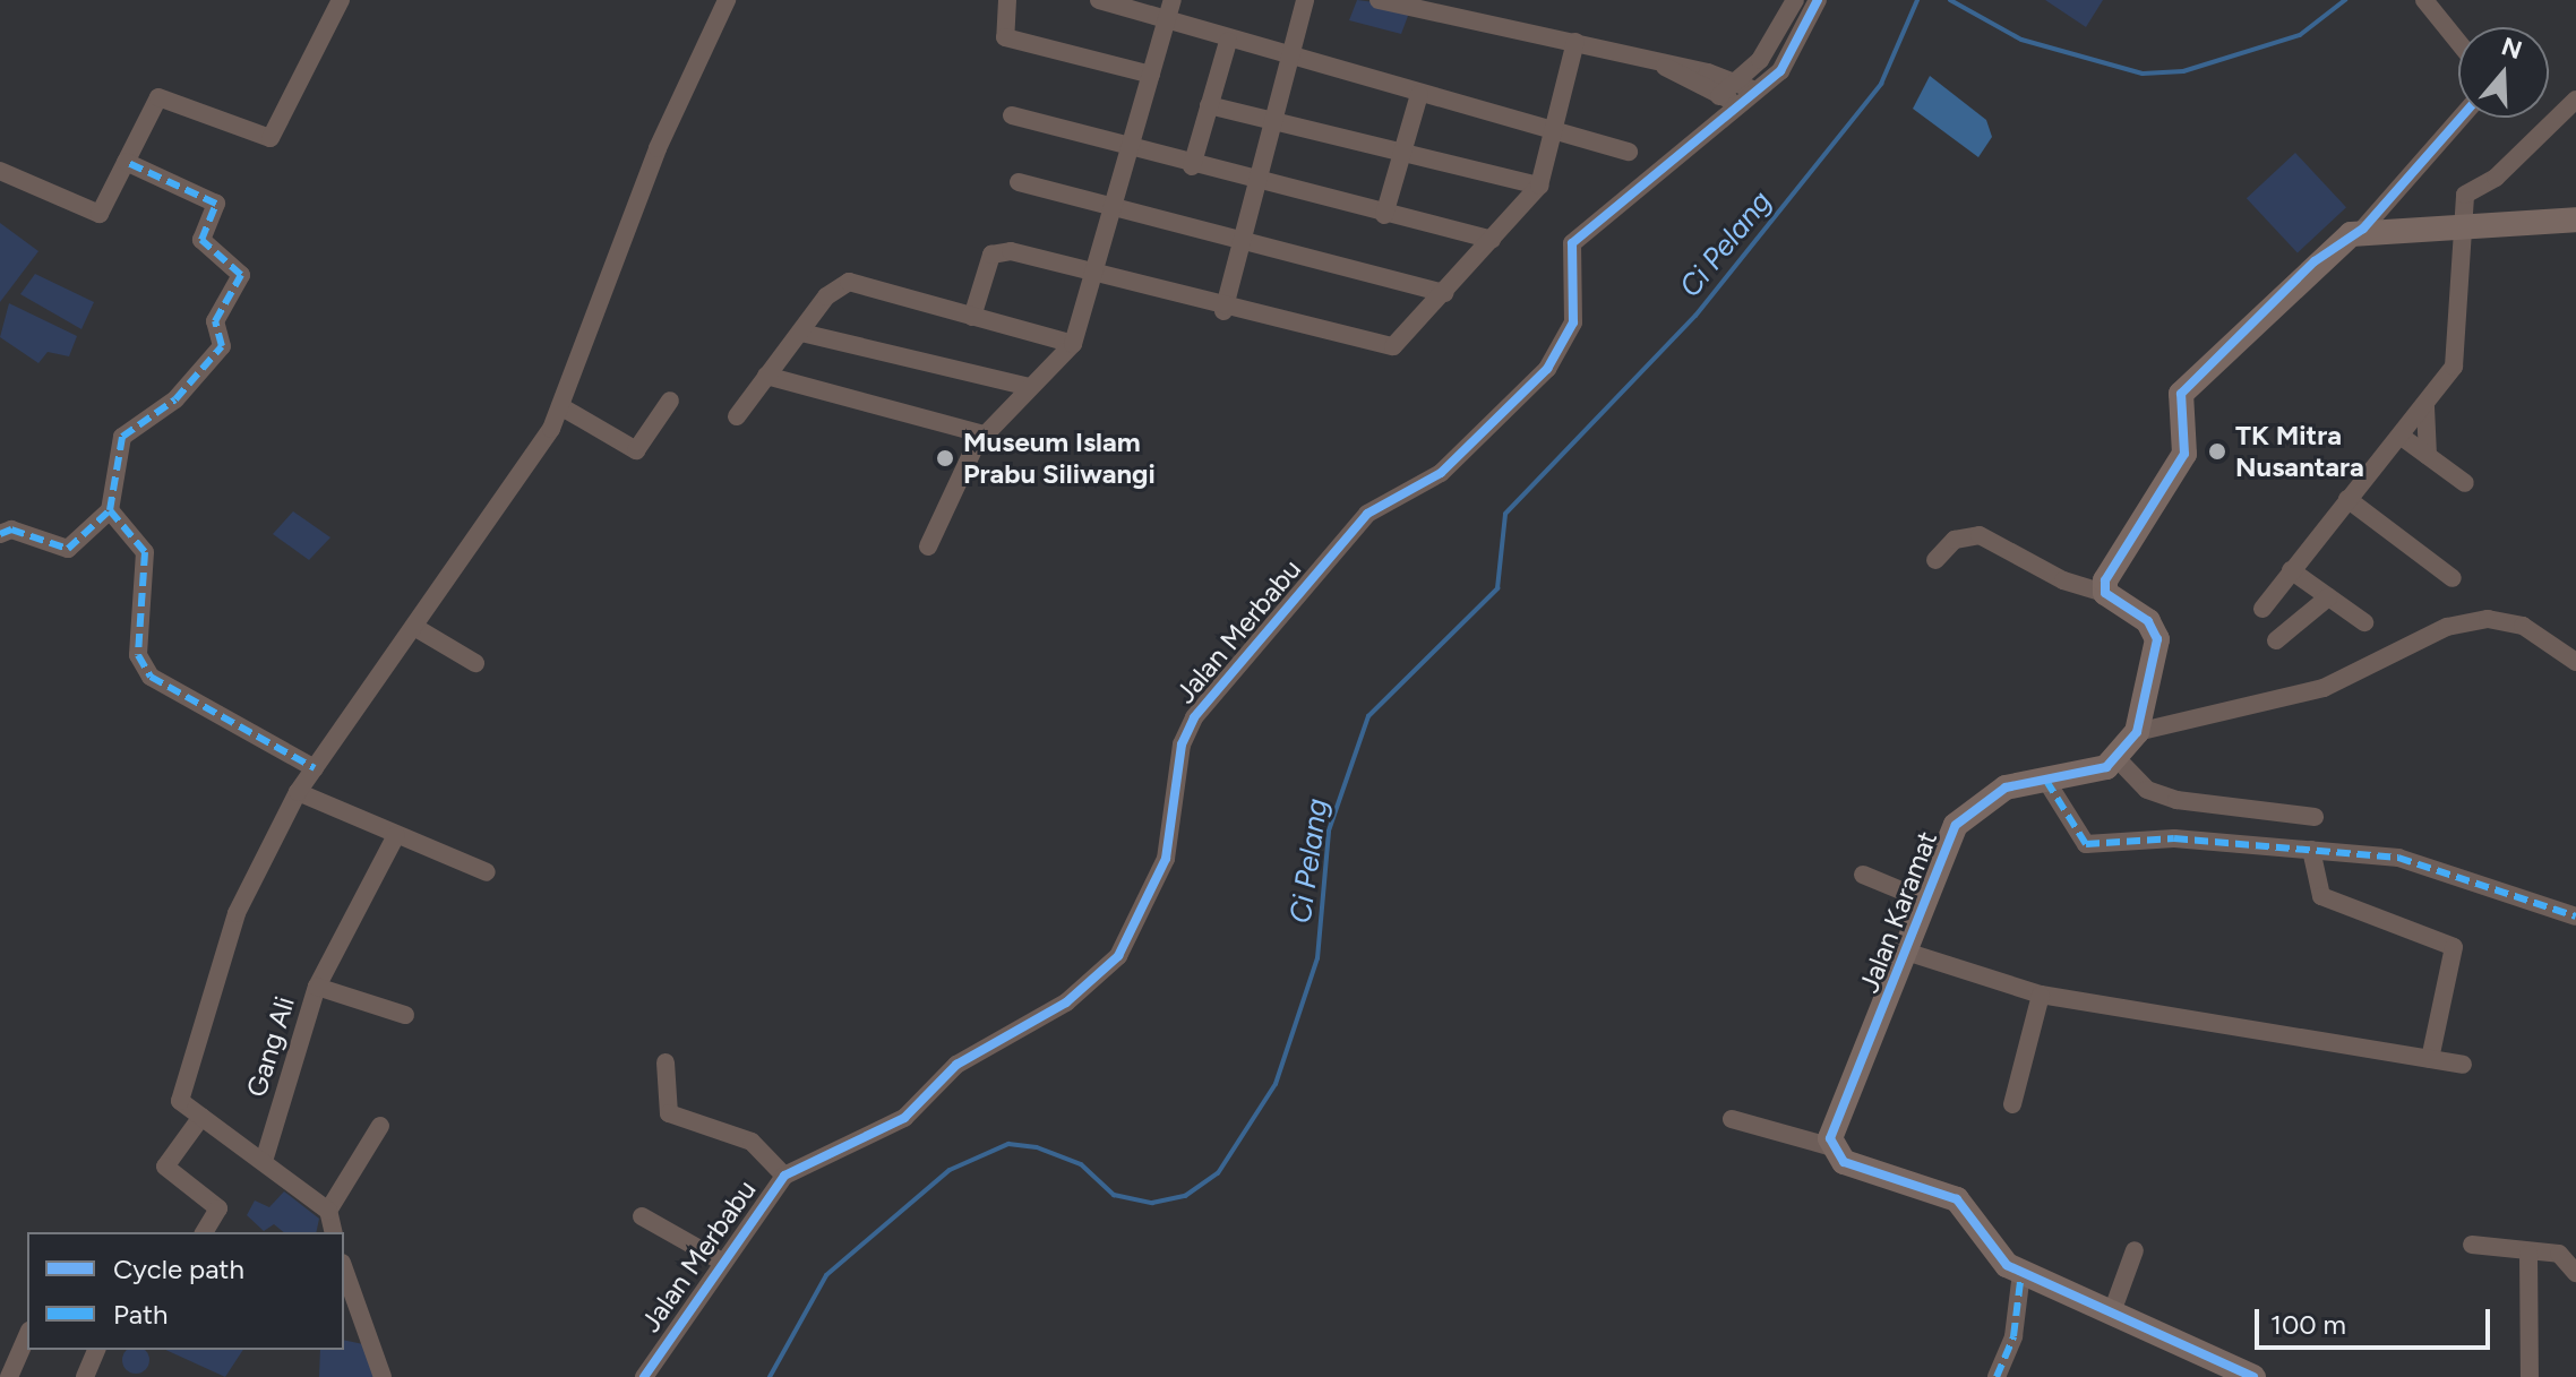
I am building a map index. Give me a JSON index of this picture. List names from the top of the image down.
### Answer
{
  "streets": {
    "street": ["Jalan Merbabu", "Jalan Karamat", "Gang Ali"]
  },
  "water": ["Ci Pelang"],
  "places": ["TK Mitra Nusantara", "Museum Islam Prabu Siliwangi"],
  "legend": ["Cycle path", "Path"],
  "scale_bar": "100 m",
  "north": "top"
}
